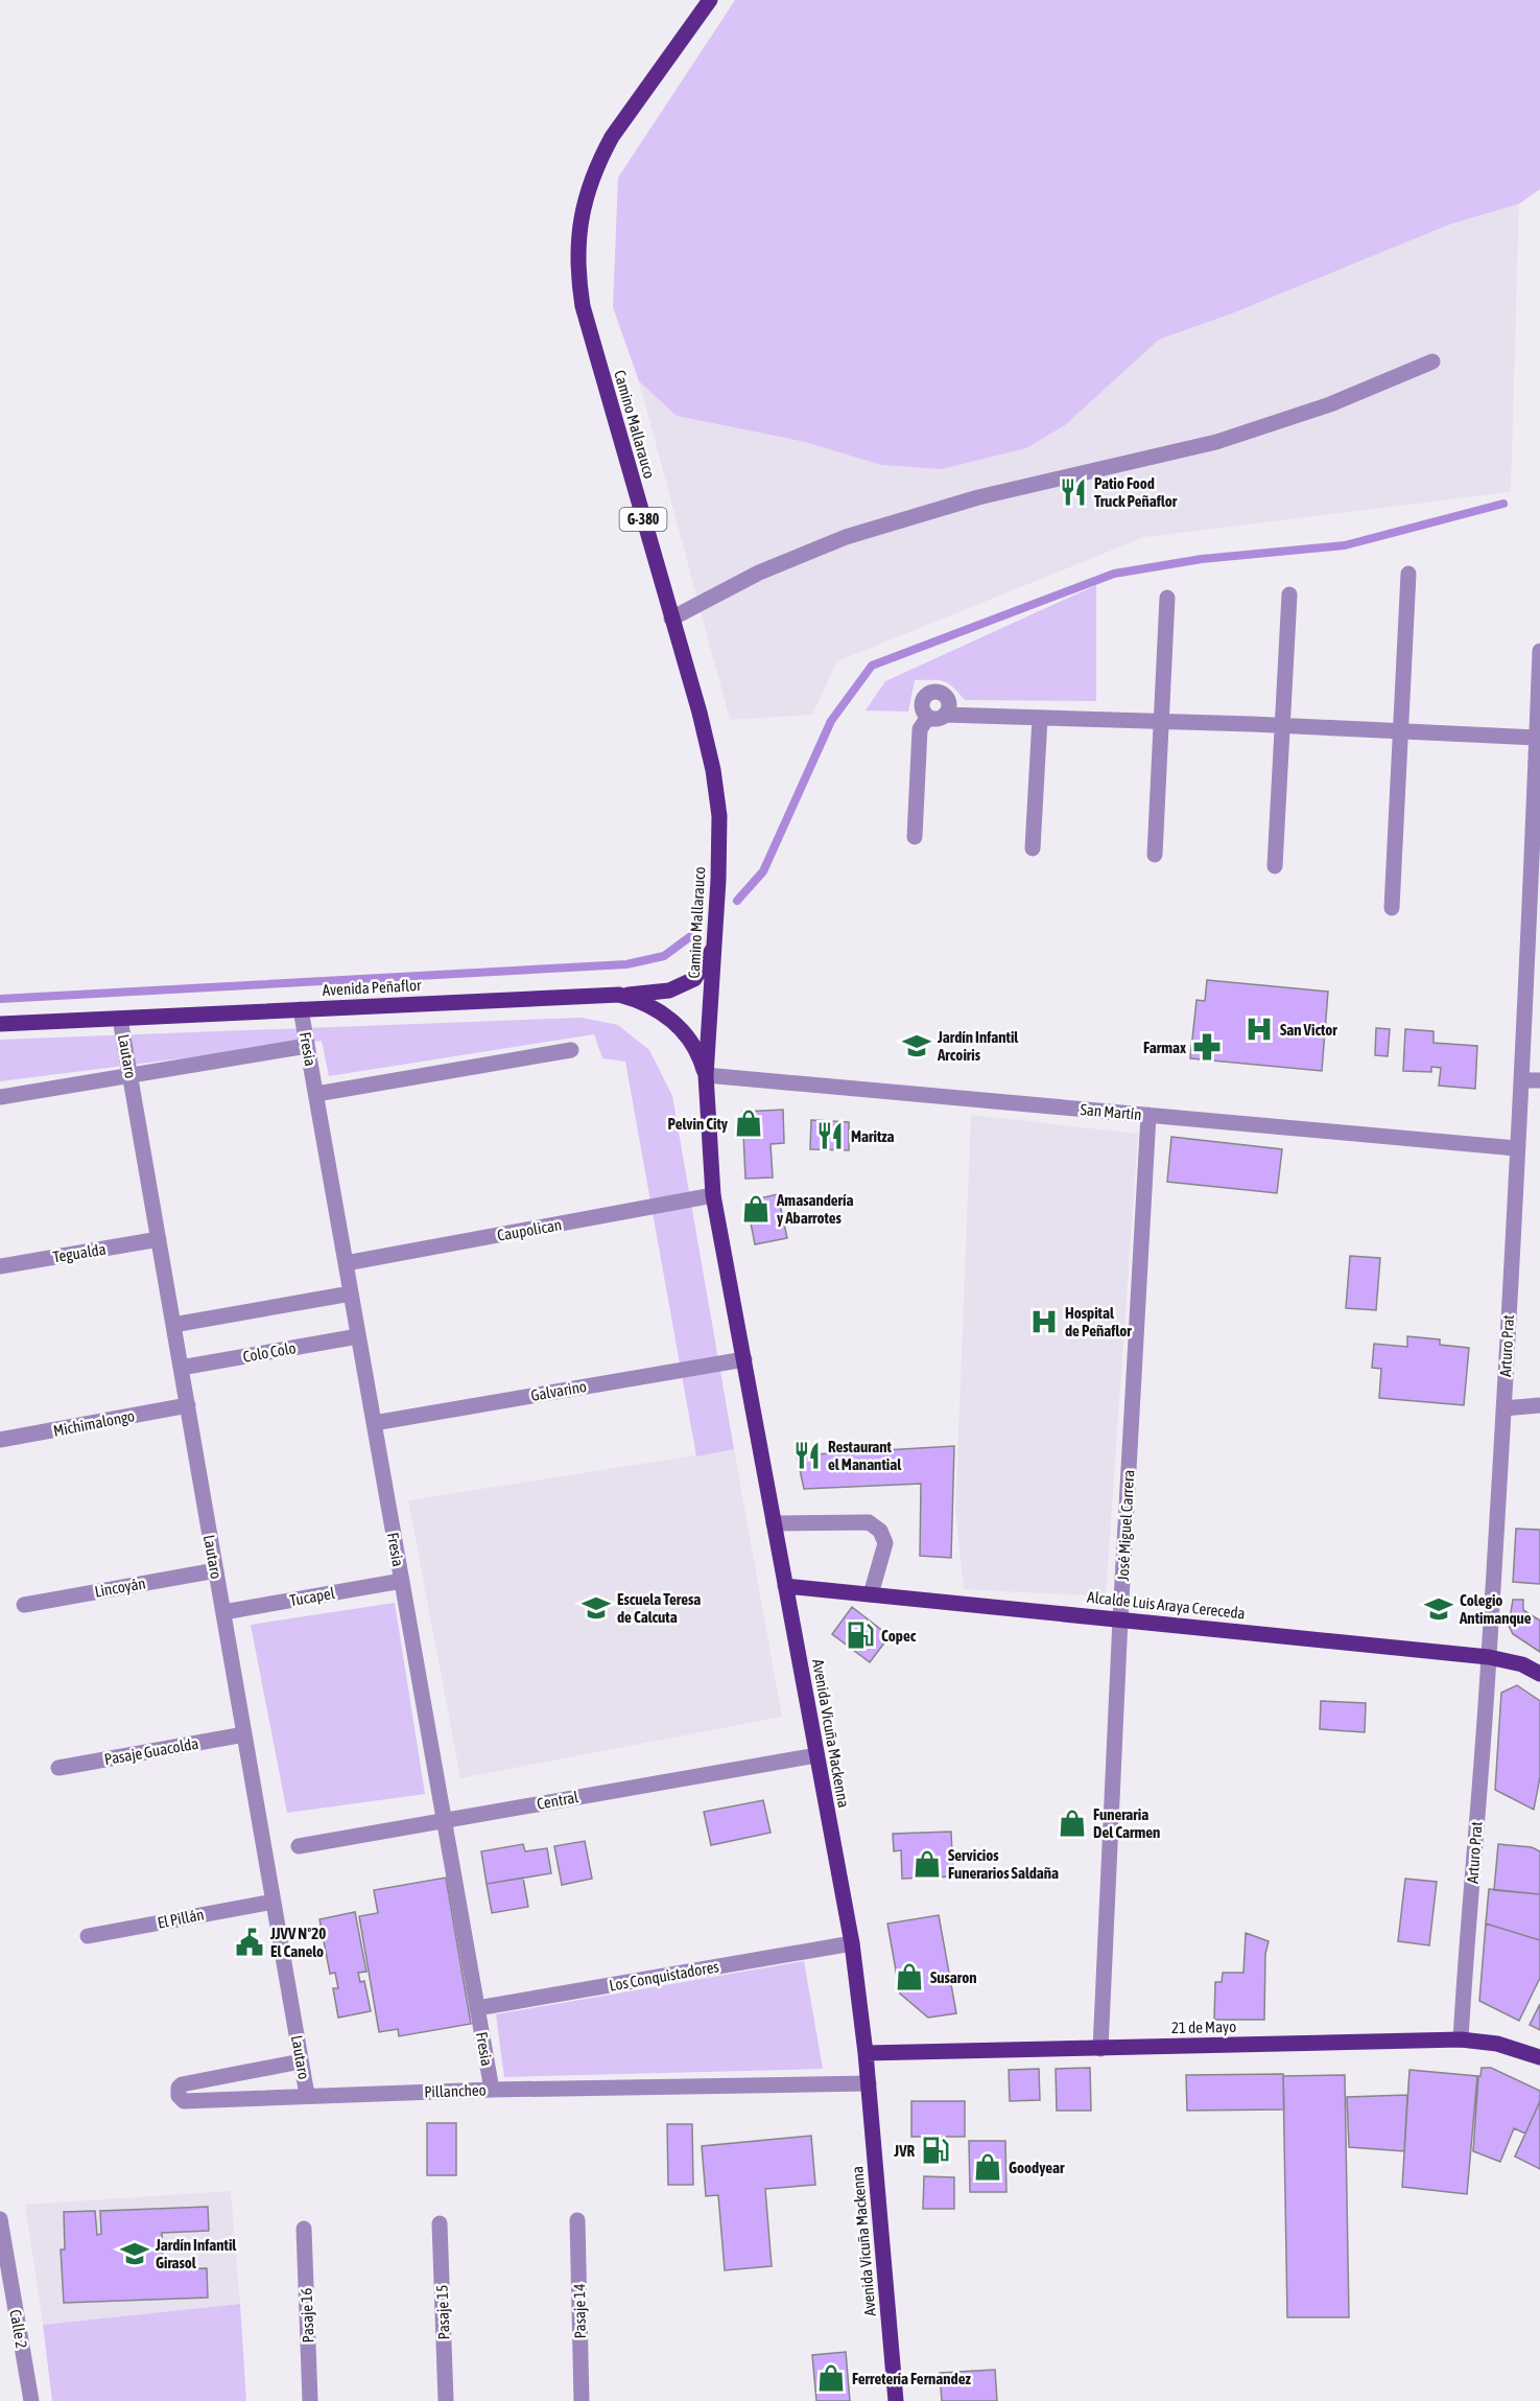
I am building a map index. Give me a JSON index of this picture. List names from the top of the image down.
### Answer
{
  "streets": {
    "main road": [
      "Camino Mallarauco",
      "G-380",
      "Avenida Peñaflor",
      "Alcalde Luis Araya Cereceda",
      "Avenida Vicuña Mackenna",
      "21 de Mayo"
    ],
    "street": [
      "Fresia",
      "Lautaro",
      "San Martín",
      "Caupolican",
      "Tegualda",
      "Arturo Prat",
      "Colo Colo",
      "Galvarino",
      "Michimalongo",
      "José Miguel Carrera",
      "Lincoyán",
      "Tucapel",
      "Pasaje Guacolda",
      "Central",
      "El Pillán",
      "Los Conquistadores",
      "Pillancheo",
      "Pasaje 14",
      "Pasaje 15",
      "Pasaje 16",
      "Calle 2"
    ]
  },
  "crossings": [
    ["Camino Mallarauco", "Avenida Peñaflor"],
    ["Camino Mallarauco", "San Martín"],
    ["Camino Mallarauco", "Avenida Vicuña Mackenna"],
    ["Avenida Peñaflor", "Fresia"],
    ["Avenida Peñaflor", "Lautaro"],
    ["Avenida Peñaflor", "San Martín"],
    ["Avenida Peñaflor", "Avenida Vicuña Mackenna"],
    ["Fresia", "Caupolican"],
    ["Fresia", "Colo Colo"],
    ["Fresia", "Galvarino"],
    ["Fresia", "Tucapel"],
    ["Fresia", "Central"],
    ["Fresia", "Los Conquistadores"],
    ["Fresia", "Pillancheo"],
    ["Lautaro", "Tegualda"],
    ["Lautaro", "Colo Colo"],
    ["Lautaro", "Michimalongo"],
    ["Lautaro", "Lincoyán"],
    ["Lautaro", "Tucapel"],
    ["Lautaro", "Pasaje Guacolda"],
    ["Lautaro", "El Pillán"],
    ["Lautaro", "Pillancheo"],
    ["San Martín", "Arturo Prat"],
    ["San Martín", "José Miguel Carrera"],
    ["San Martín", "Avenida Vicuña Mackenna"],
    ["Caupolican", "Avenida Vicuña Mackenna"],
    ["Arturo Prat", "Alcalde Luis Araya Cereceda"],
    ["Arturo Prat", "21 de Mayo"],
    ["Galvarino", "Avenida Vicuña Mackenna"],
    ["José Miguel Carrera", "Alcalde Luis Araya Cereceda"],
    ["José Miguel Carrera", "21 de Mayo"],
    ["Alcalde Luis Araya Cereceda", "Avenida Vicuña Mackenna"],
    ["Avenida Vicuña Mackenna", "Central"],
    ["Avenida Vicuña Mackenna", "Los Conquistadores"],
    ["Avenida Vicuña Mackenna", "21 de Mayo"],
    ["Avenida Vicuña Mackenna", "Pillancheo"]
  ],
  "places": {
    "restaurant": ["Patio Food Truck Peñaflor", "Maritza", "Restaurant el Manantial"],
    "hospital": ["San Victor", "Hospital de Peñaflor"],
    "school or university": [
      "Jardín Infantil Arcoiris",
      "Escuela Teresa de Calcuta",
      "Colegio Antimanque",
      "Jardín Infantil Girasol"
    ],
    "pharmacy": ["Farmax"],
    "shop": [
      "Pelvin City",
      "Amasandería y Abarrotes",
      "Funeraria Del Carmen",
      "Servicios Funerarios Saldaña",
      "Susaron",
      "Goodyear",
      "Ferretería Fernandez"
    ],
    "fuel station": ["Copec", "JVR"],
    "public building": ["JJVV Nº20 El Canelo"]
  }
}
